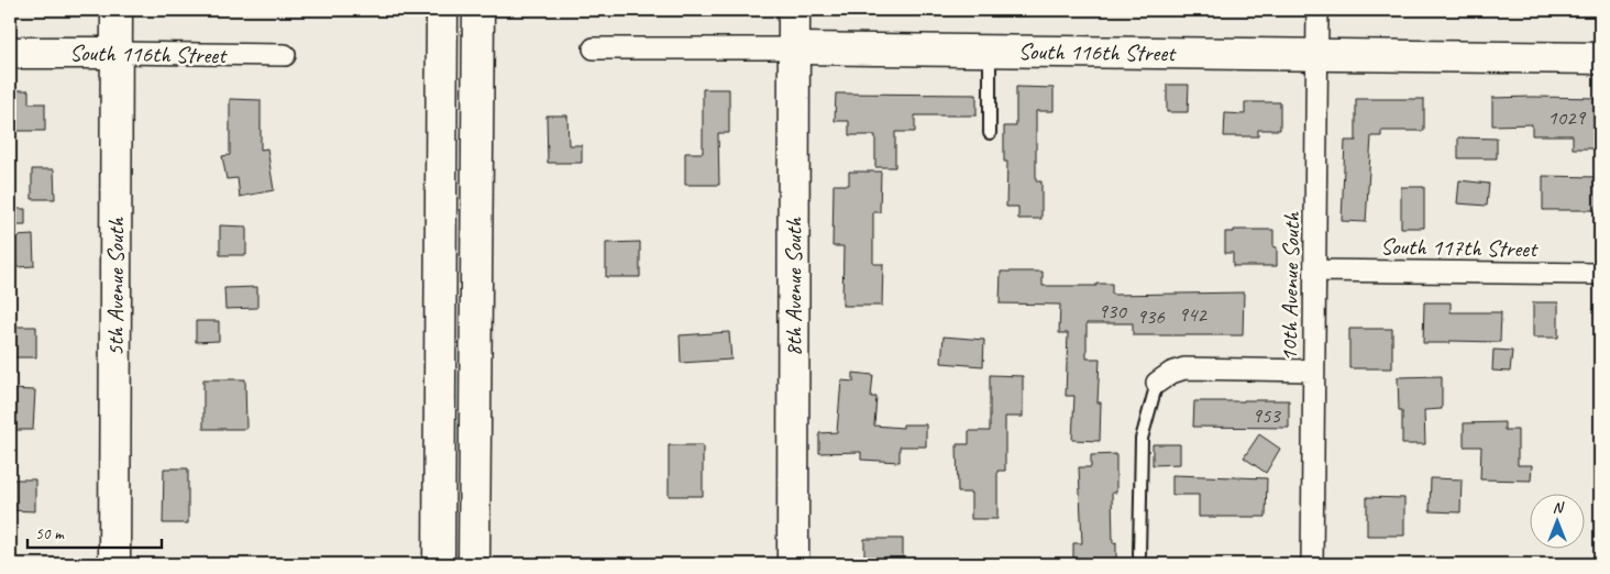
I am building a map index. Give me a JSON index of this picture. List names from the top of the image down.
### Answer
{
  "streets": {
    "main road": ["South 116th Street", "5th Avenue South", "8th Avenue South"],
    "street": ["South 117th Street", "10th Avenue South"]
  },
  "crossings": [
    ["South 116th Street", "5th Avenue South"],
    ["South 116th Street", "8th Avenue South"],
    ["South 116th Street", "10th Avenue South"],
    ["South 117th Street", "10th Avenue South"]
  ],
  "house_numbers": [
    "1029",
    "930",
    "942",
    "936",
    "953"
  ],
  "scale_bar": "50 m",
  "north": "top"
}
